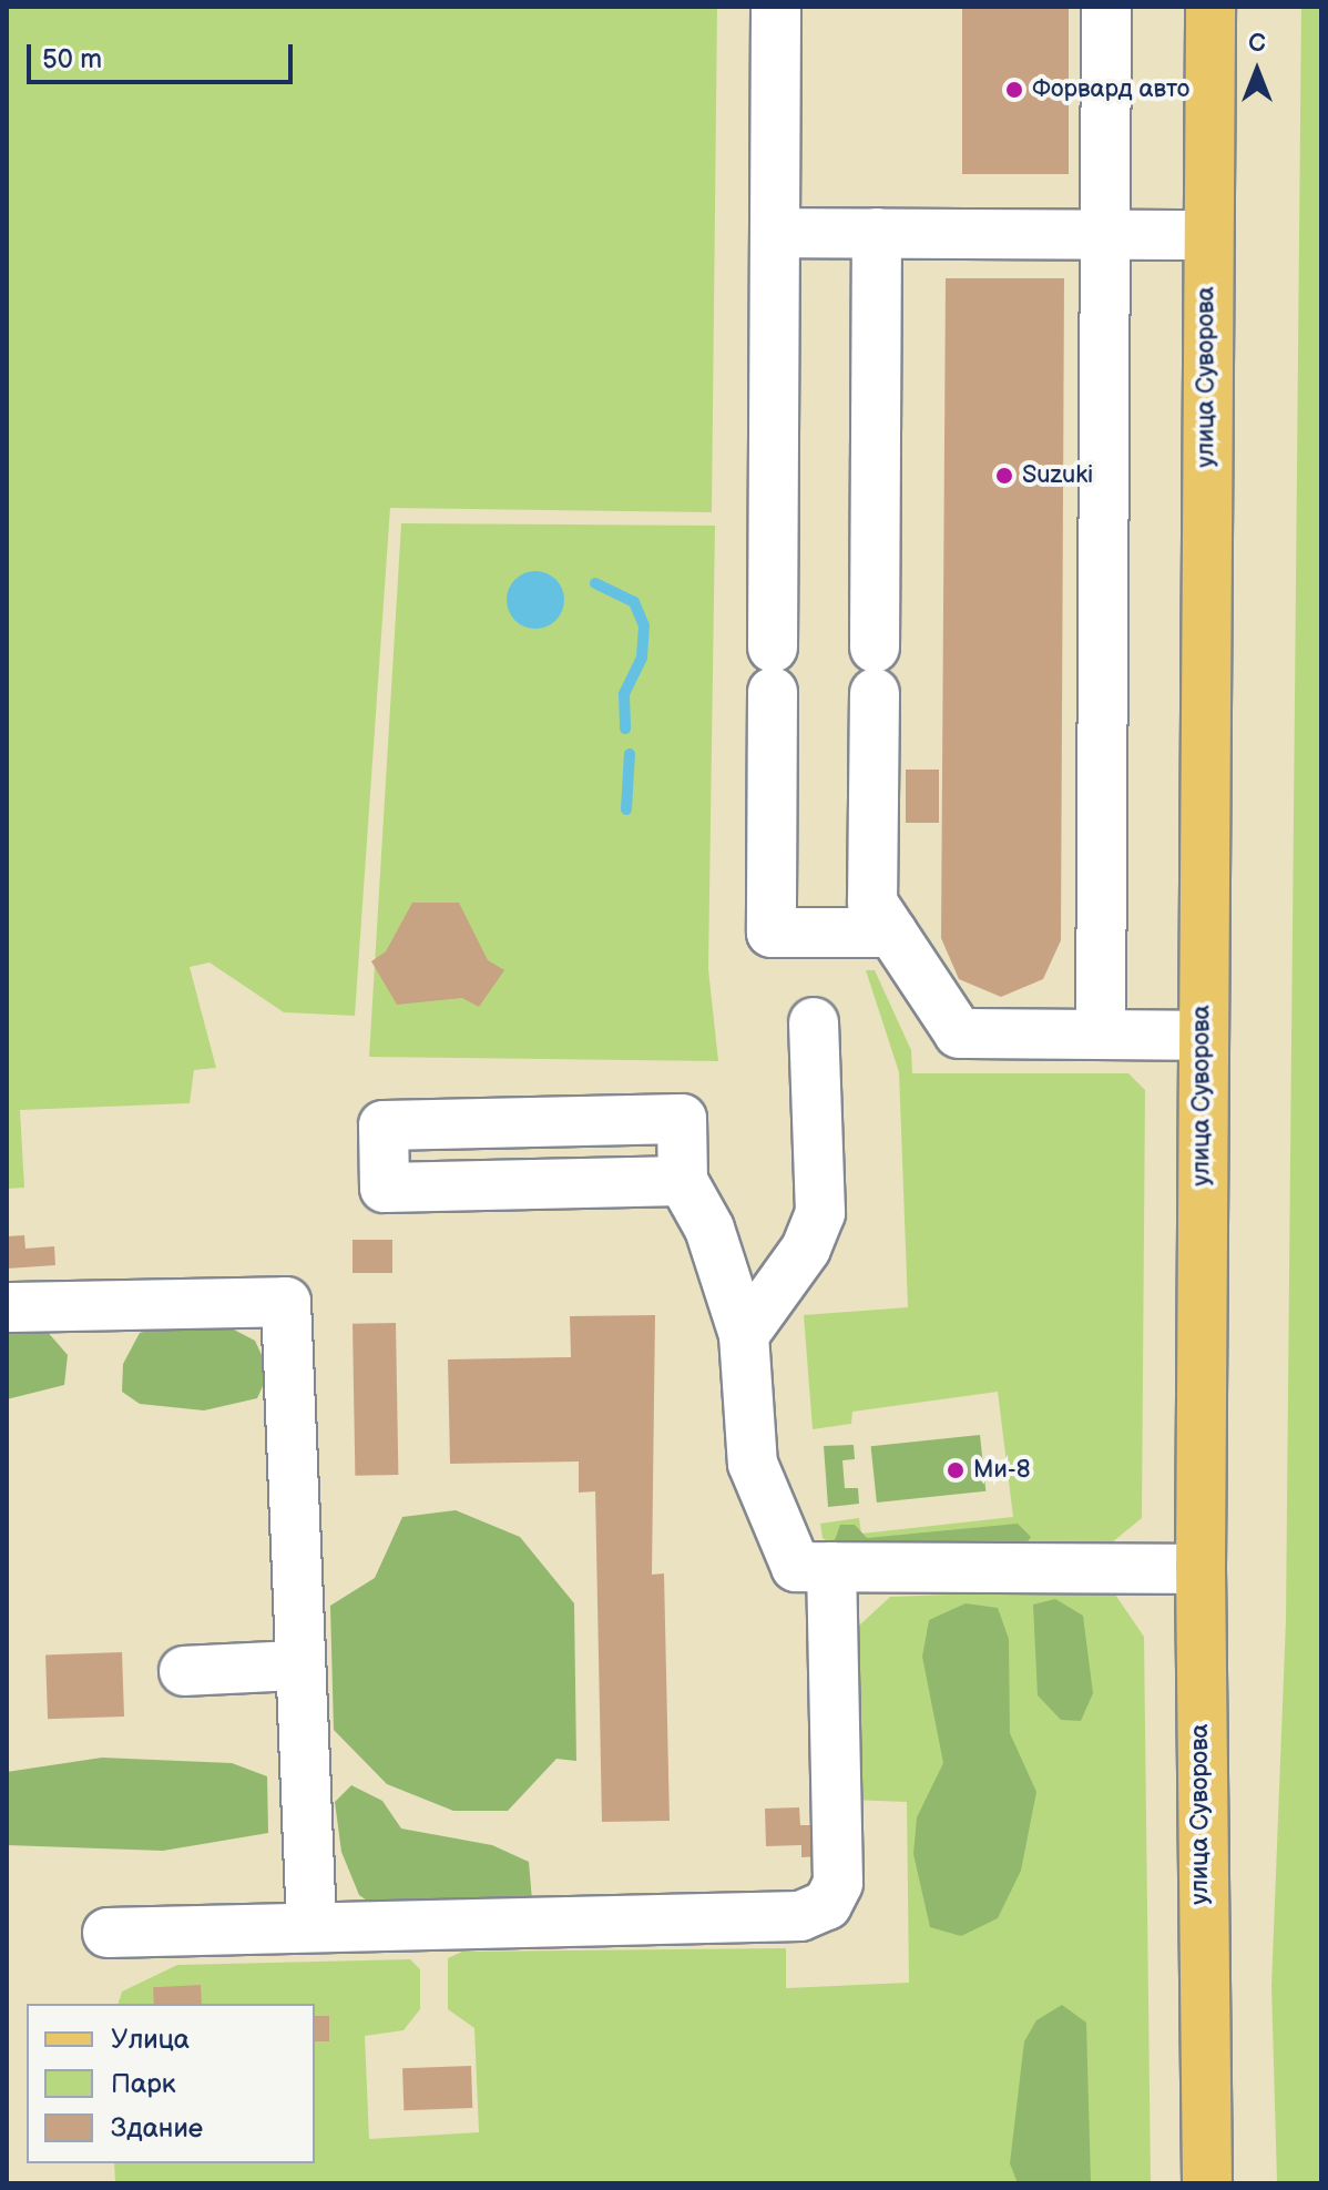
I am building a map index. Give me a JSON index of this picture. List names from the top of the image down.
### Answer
{
  "streets": {
    "main road": ["улица Суворова"]
  },
  "places": ["Форвард авто", "Suzuki", "Ми-8"],
  "legend": ["Улица", "Парк", "Здание"],
  "scale_bar": "50 m",
  "north": "top"
}
